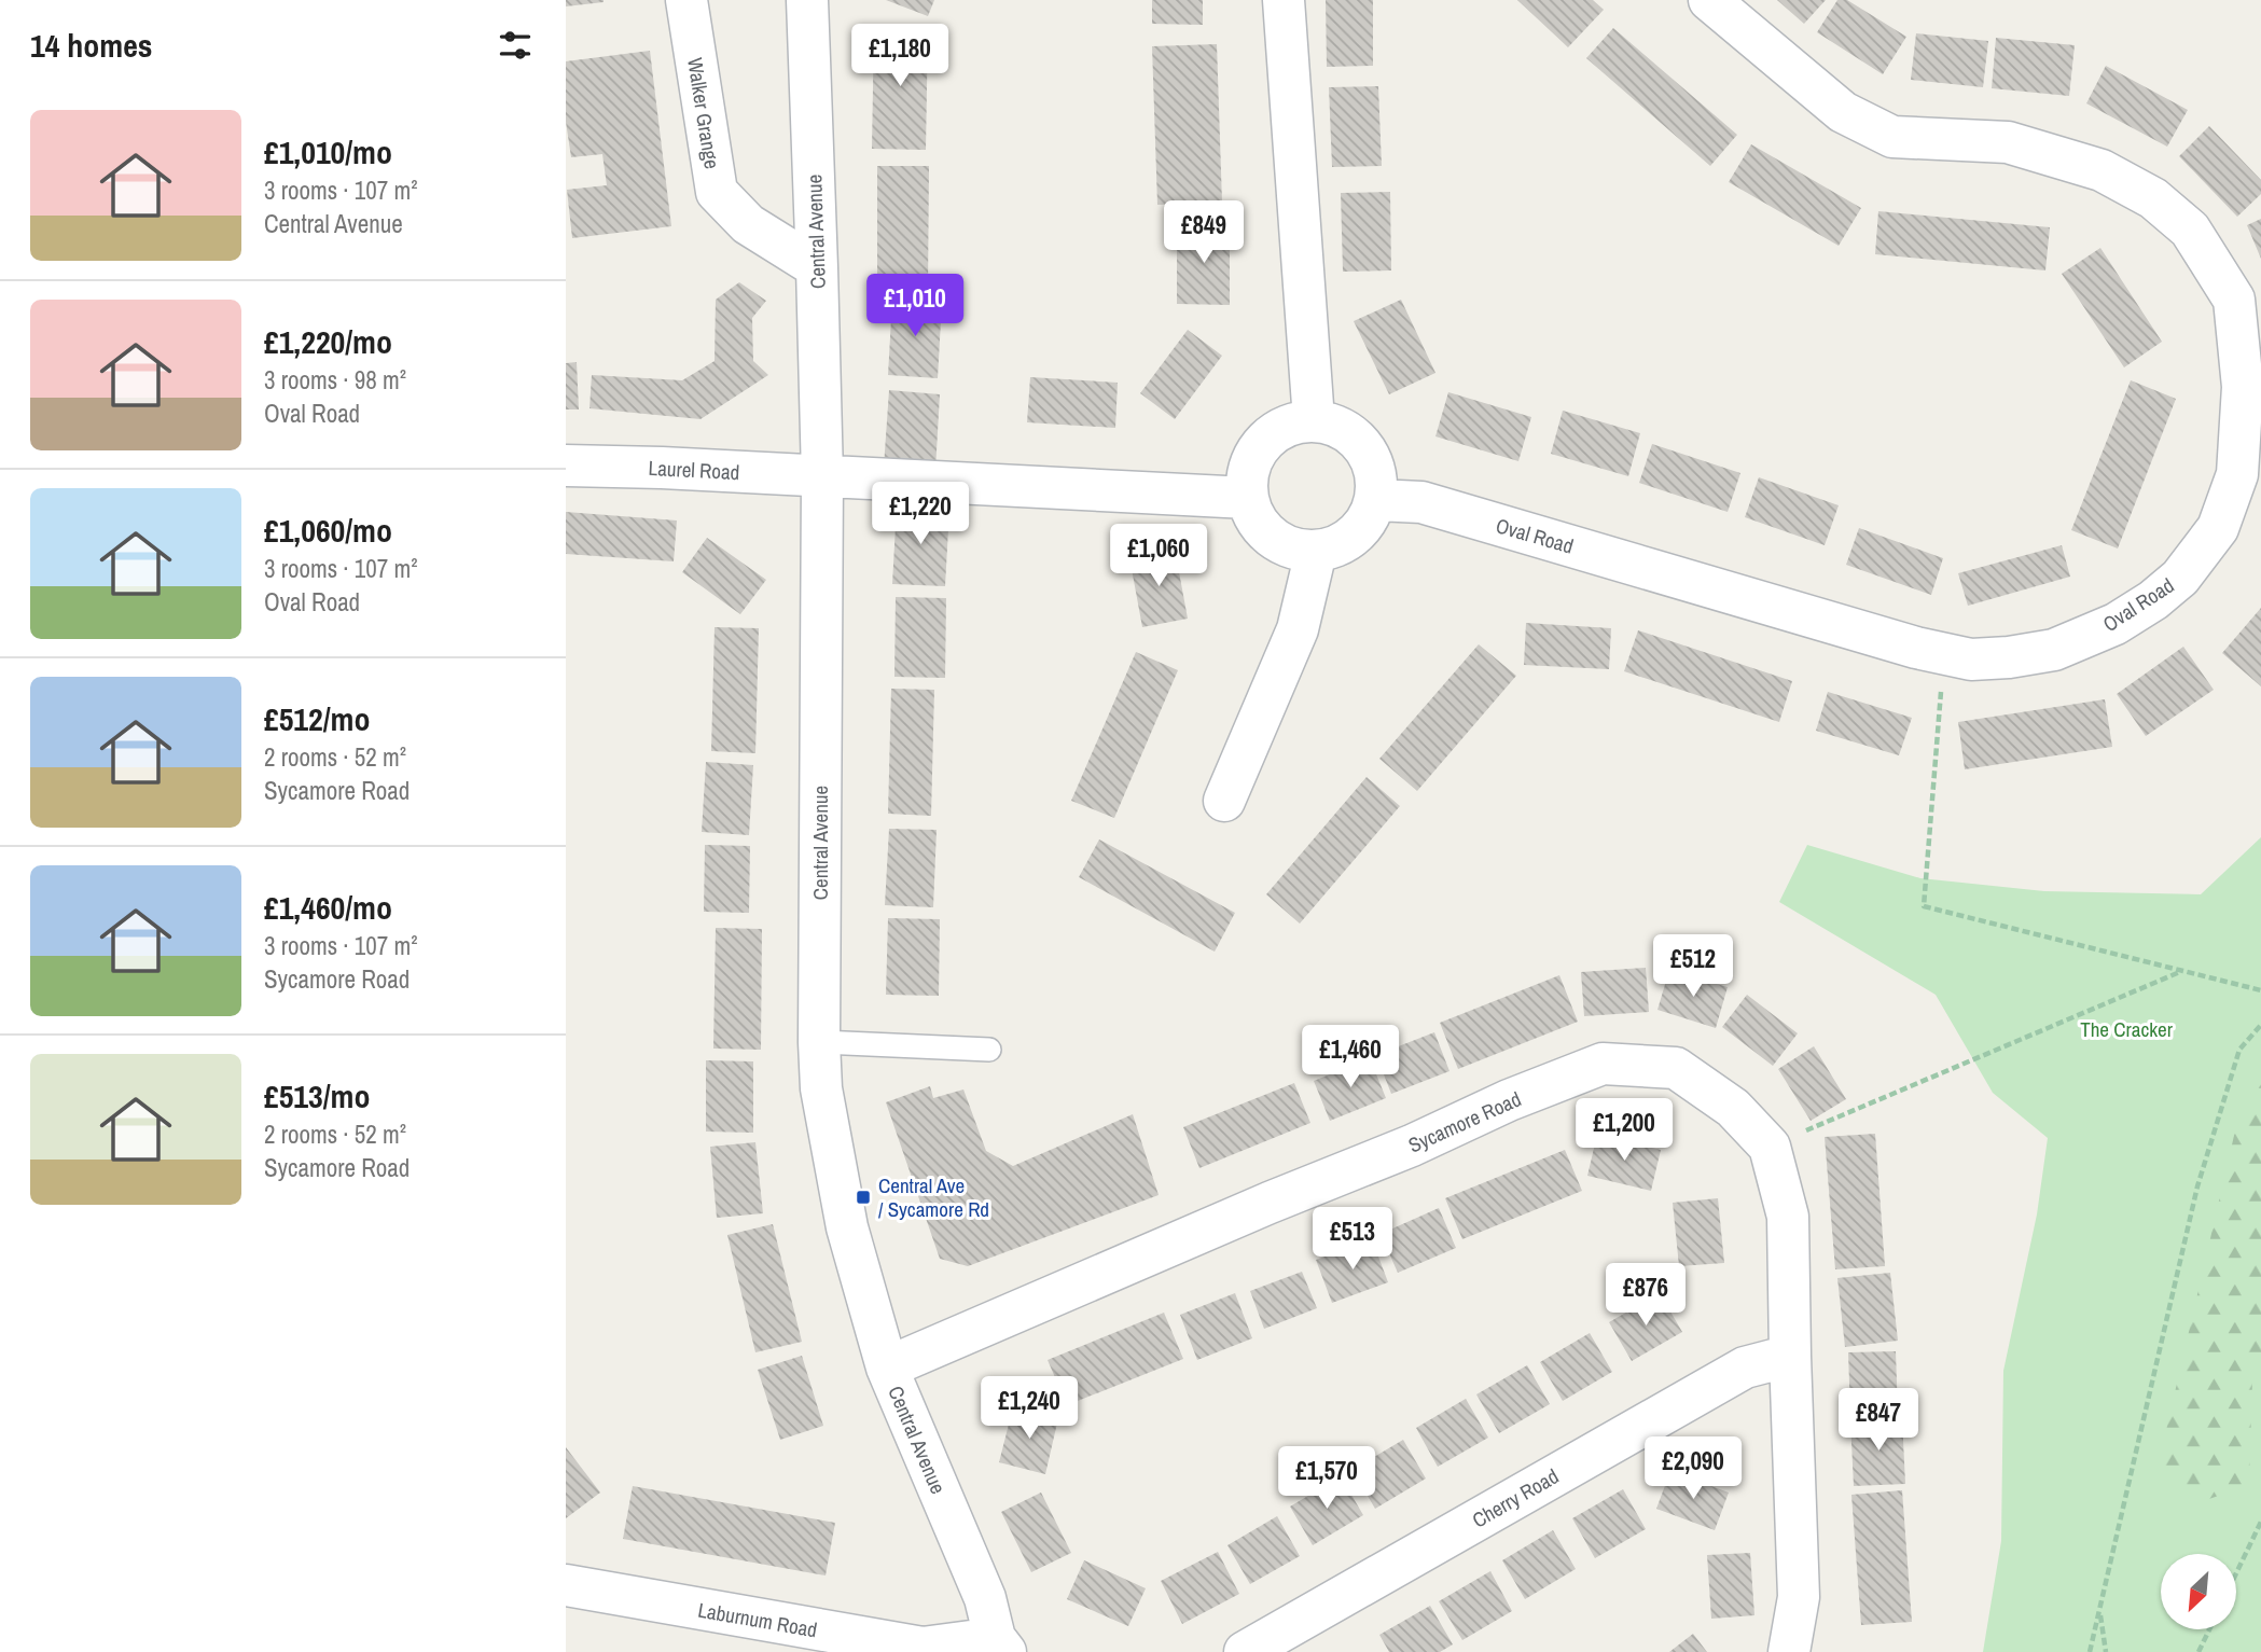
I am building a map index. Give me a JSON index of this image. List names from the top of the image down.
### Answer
{
  "streets": {
    "street": [
      "Walker Grange",
      "Central Avenue",
      "Laurel Road",
      "Oval Road",
      "Sycamore Road",
      "Cherry Road",
      "Laburnum Road"
    ]
  },
  "crossings": [
    ["Walker Grange", "Central Avenue"],
    ["Central Avenue", "Laurel Road"],
    ["Central Avenue", "Sycamore Road"],
    ["Central Avenue", "Laburnum Road"],
    ["Sycamore Road", "Cherry Road"]
  ],
  "parks": ["The Cracker"],
  "places": {
    "transit": ["Central Ave / Sycamore Rd"]
  },
  "north": "bottom left",
  "page": {
    "heading": "14 homes",
    "price": [
      "£1,180",
      "£849",
      "£1,010",
      "£1,220",
      "£1,060",
      "£512",
      "£1,460",
      "£1,200",
      "£513",
      "£876",
      "£1,240",
      "£847",
      "£2,090",
      "£1,570"
    ],
    "list": [
      {
        "name": "£1,010/mo",
        "note": "3 rooms · 107 m² · Central Avenue"
      },
      {
        "name": "£1,220/mo",
        "note": "3 rooms · 98 m² · Oval Road"
      },
      {
        "name": "£1,060/mo",
        "note": "3 rooms · 107 m² · Oval Road"
      },
      {
        "name": "£512/mo",
        "note": "2 rooms · 52 m² · Sycamore Road"
      },
      {
        "name": "£1,460/mo",
        "note": "3 rooms · 107 m² · Sycamore Road"
      },
      {
        "name": "£513/mo",
        "note": "2 rooms · 52 m² · Sycamore Road"
      }
    ]
  }
}
